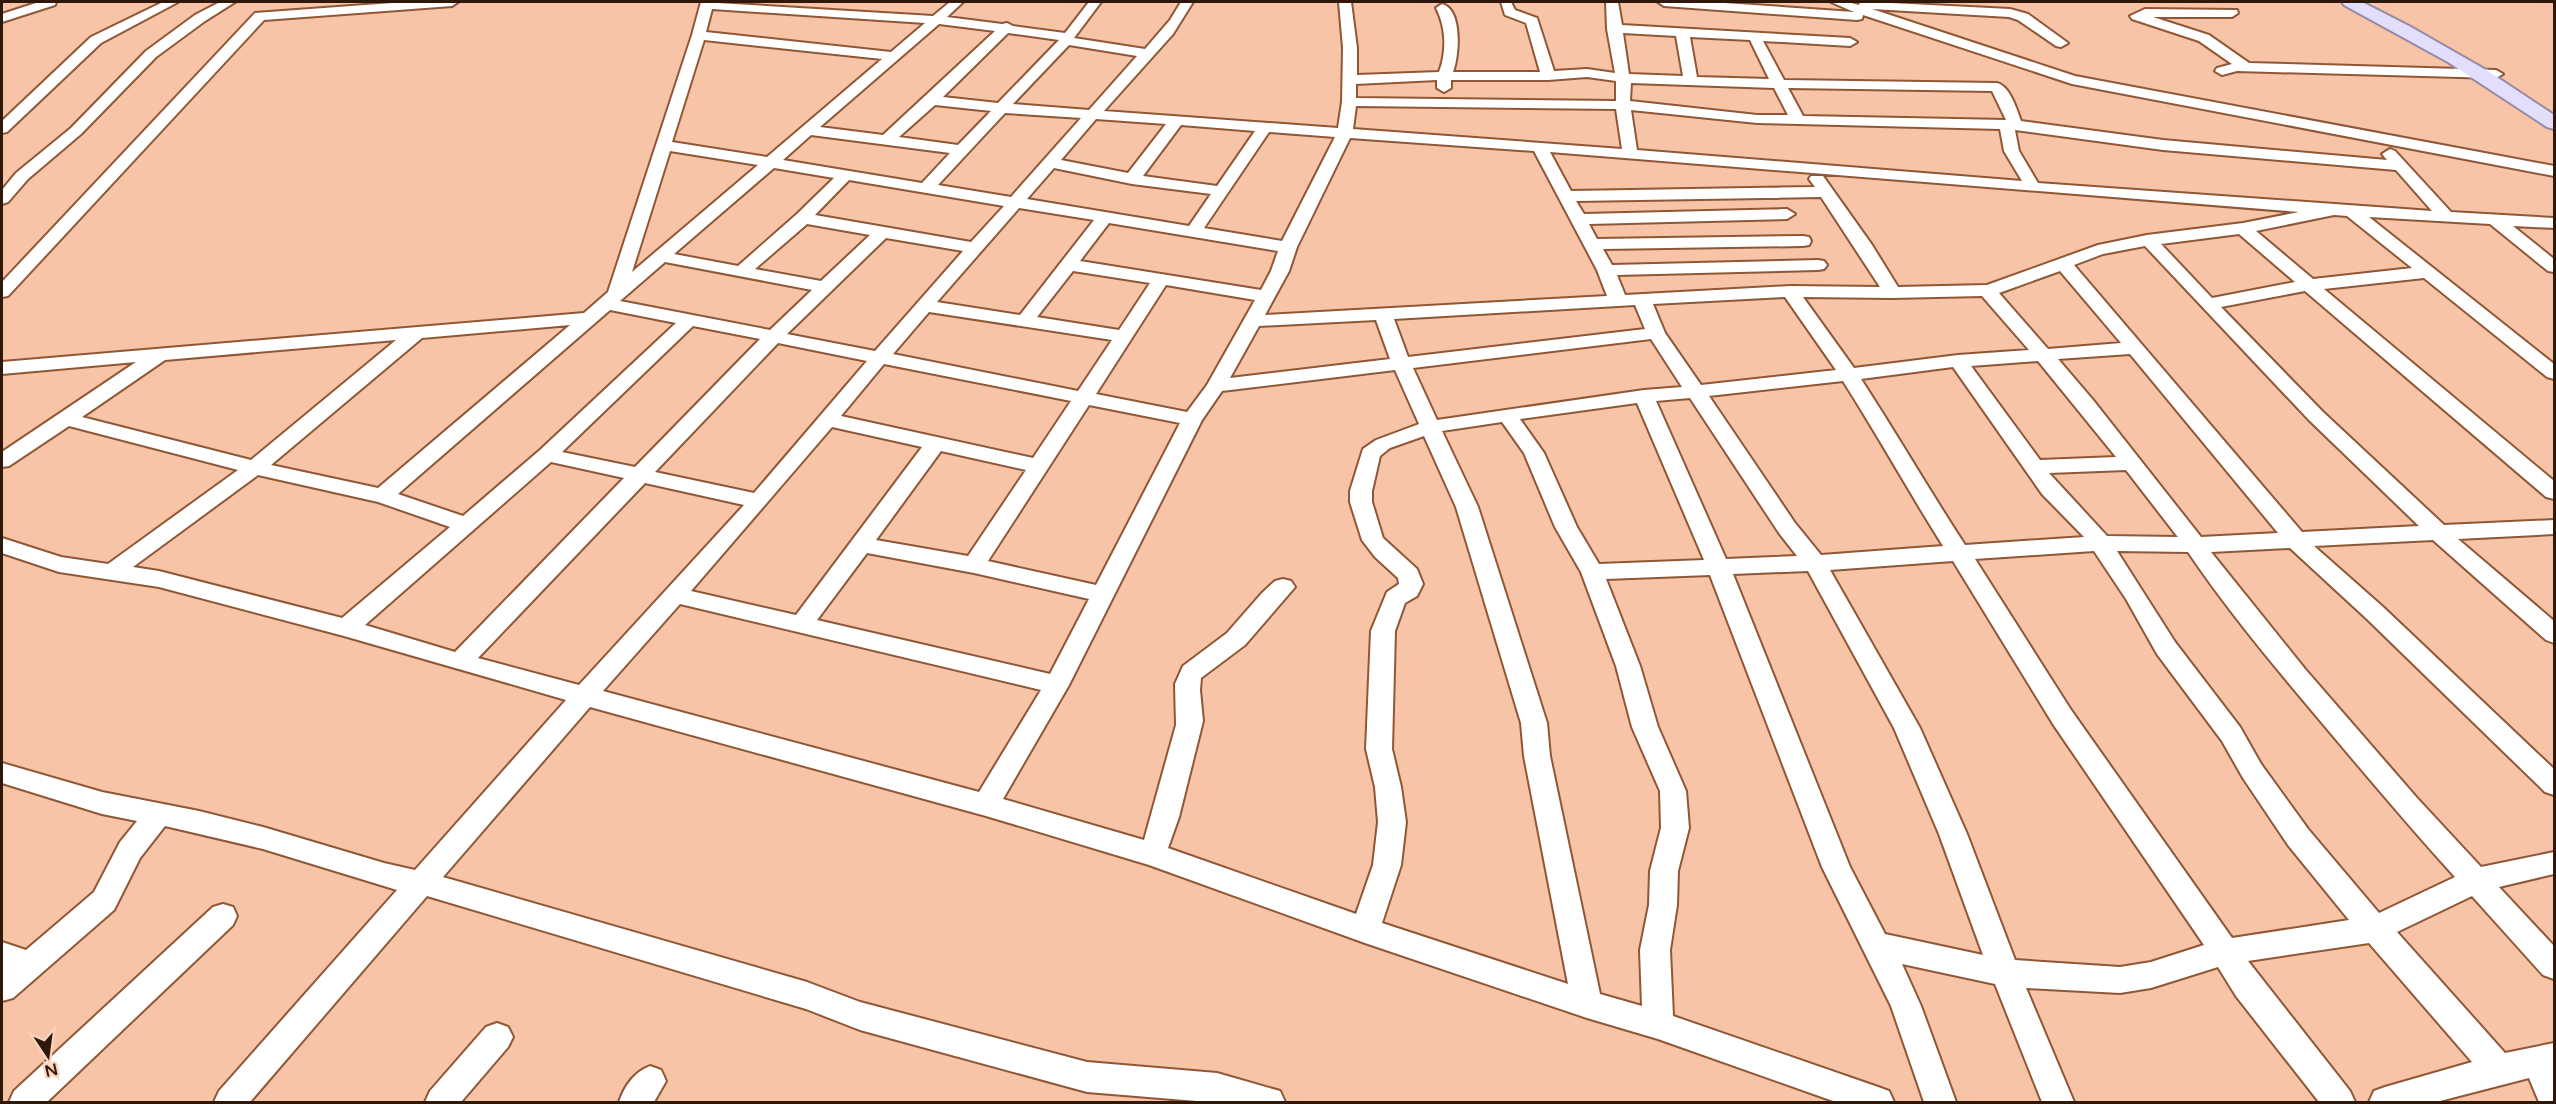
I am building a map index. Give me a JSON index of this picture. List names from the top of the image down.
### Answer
{
  "north": "bottom"
}
